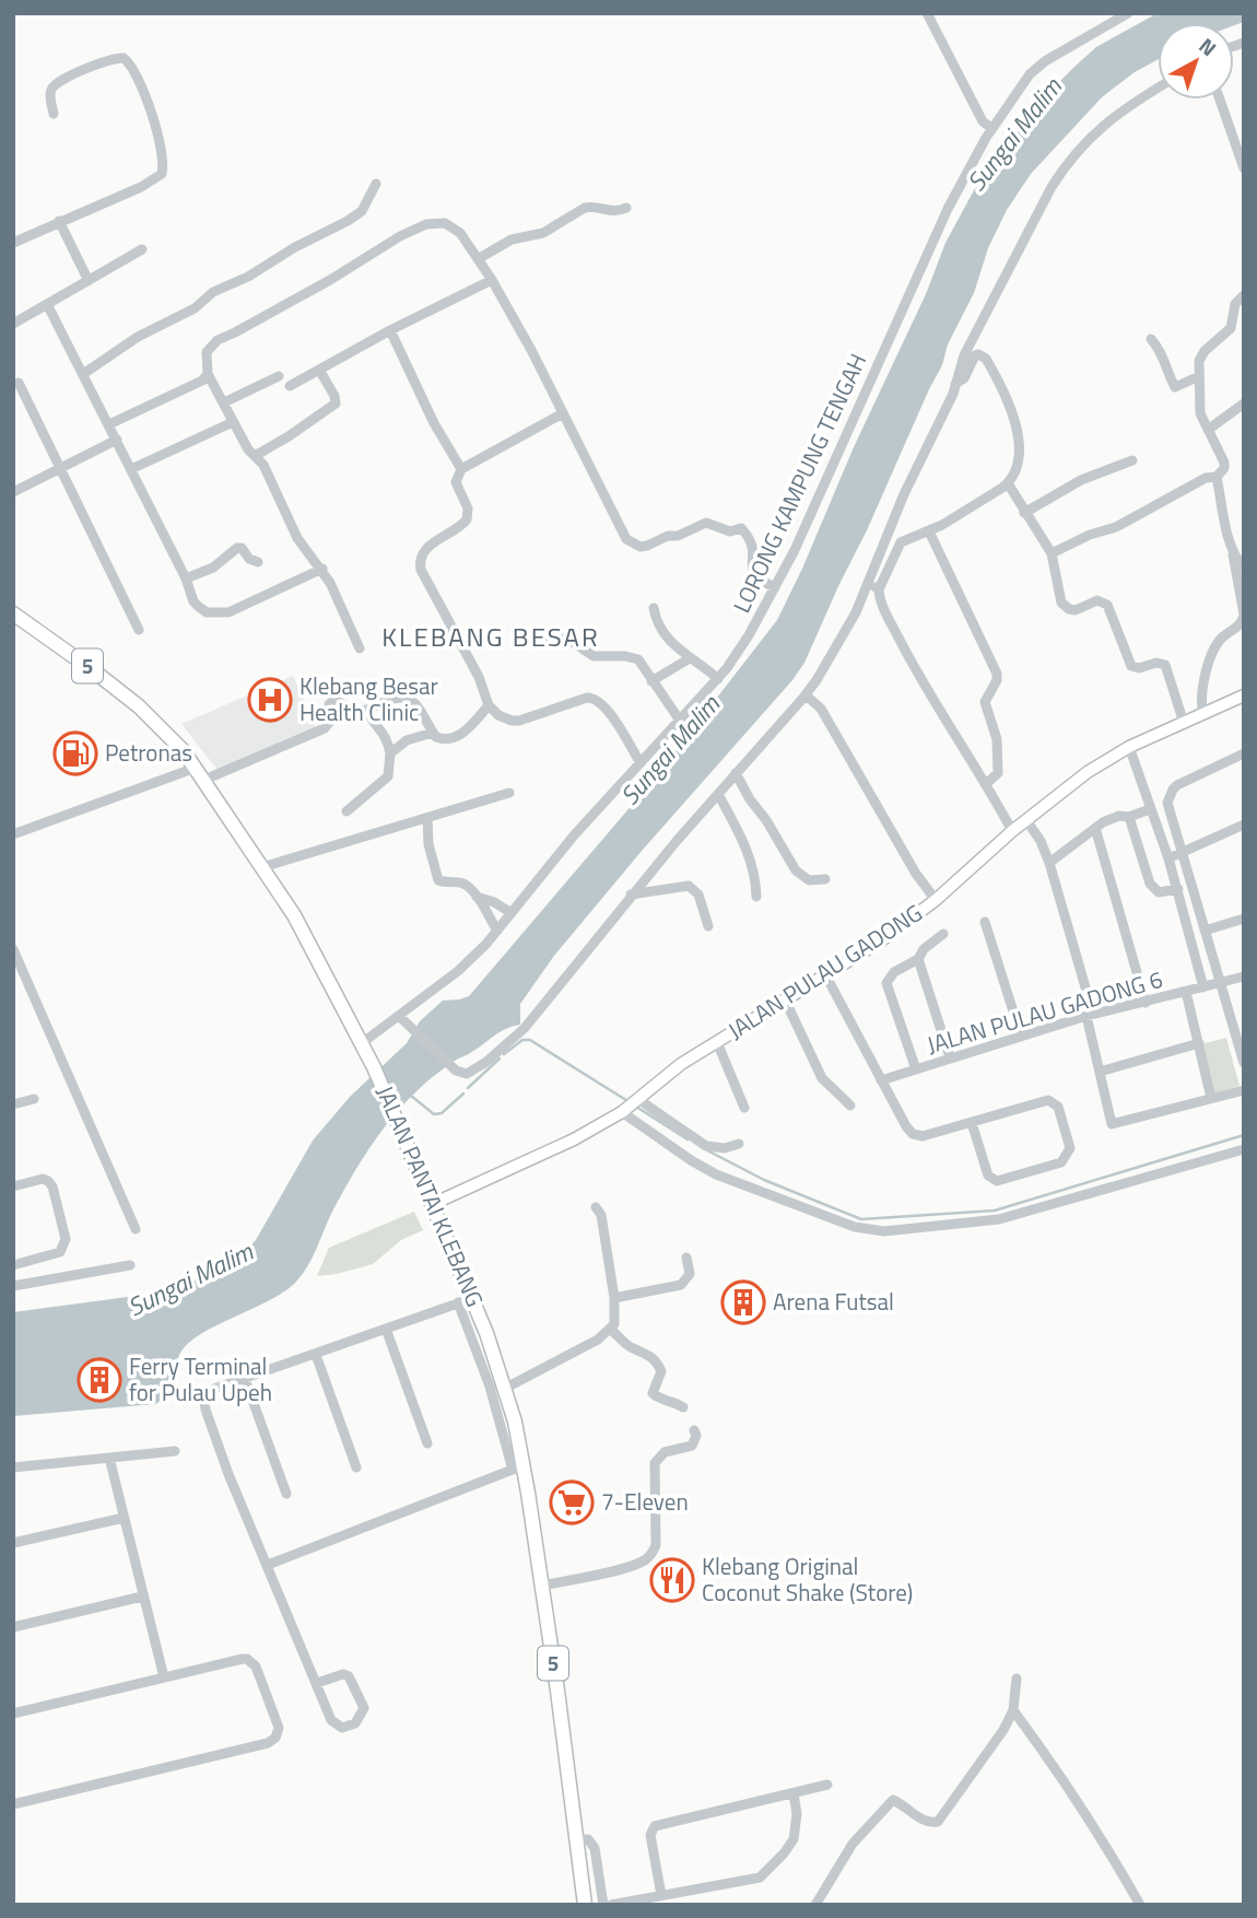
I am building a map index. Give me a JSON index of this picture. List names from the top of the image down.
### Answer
{
  "streets": {
    "highway": ["5", "JALAN PANTAI KLEBANG"],
    "main road": ["JALAN PULAU GADONG"],
    "street": ["LORONG KAMPUNG TENGAH", "JALAN PULAU GADONG 6"]
  },
  "crossings": [
    ["LORONG KAMPUNG TENGAH", "JALAN PANTAI KLEBANG"],
    ["JALAN PULAU GADONG", "JALAN PANTAI KLEBANG"]
  ],
  "districts": ["KLEBANG BESAR"],
  "water": ["Sungai Malim"],
  "places": {
    "hospital": ["Klebang Besar Health Clinic"],
    "fuel station": ["Petronas"],
    "building": ["Arena Futsal", "Ferry Terminal for Pulau Upeh"],
    "supermarket": ["7-Eleven"],
    "restaurant": ["Klebang Original Coconut Shake (Store)"]
  },
  "north": "top right"
}
